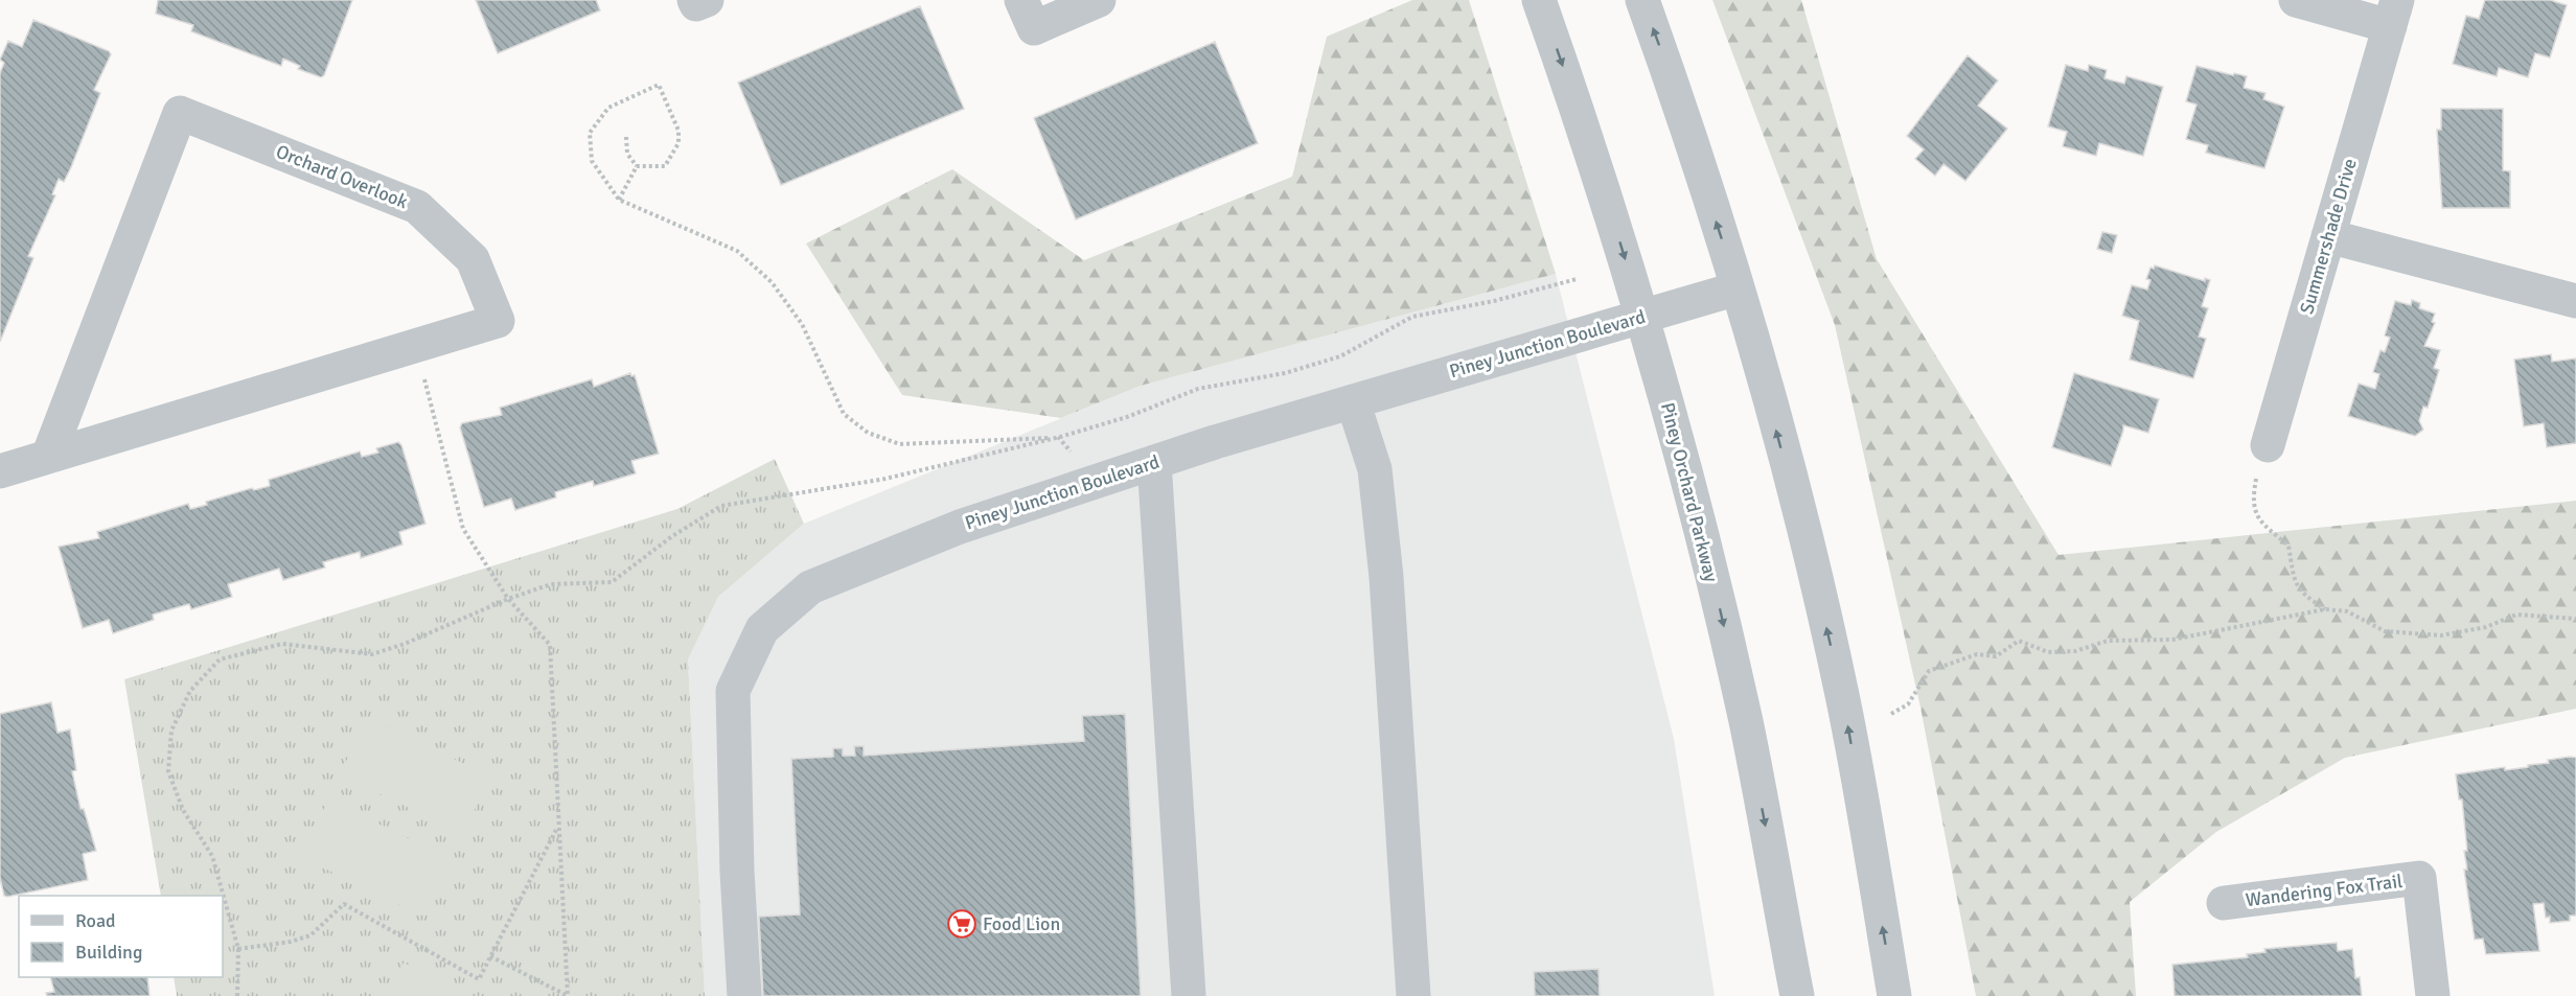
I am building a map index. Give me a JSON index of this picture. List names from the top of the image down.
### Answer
{
  "streets": {
    "street": [
      "Orchard Overlook",
      "Summershade Drive",
      "Piney Junction Boulevard",
      "Piney Orchard Parkway",
      "Wandering Fox Trail"
    ]
  },
  "crossings": [
    ["Piney Junction Boulevard", "Piney Orchard Parkway"]
  ],
  "places": {
    "supermarket": ["Food Lion"]
  },
  "legend": ["Road", "Building"]
}
